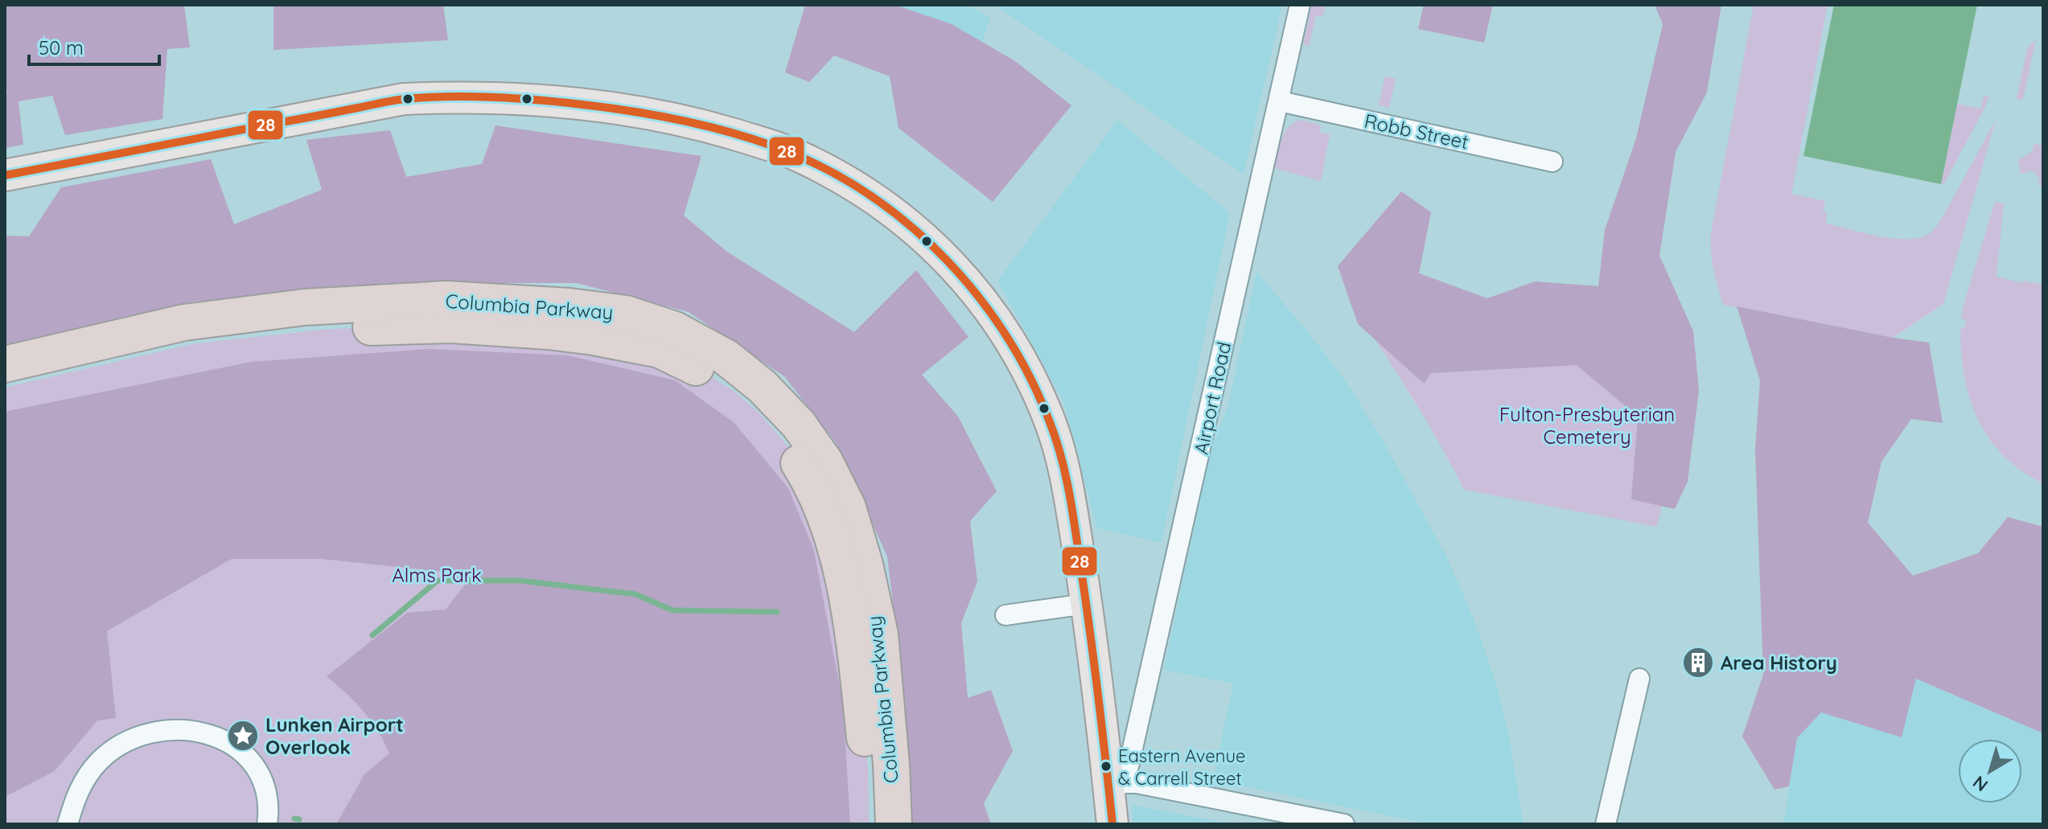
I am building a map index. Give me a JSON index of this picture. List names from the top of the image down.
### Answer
{
  "streets": {
    "highway": ["Columbia Parkway"],
    "street": ["Robb Street", "Airport Road"]
  },
  "crossings": [
    ["Robb Street", "Airport Road"]
  ],
  "parks": ["Fulton-Presbyterian Cemetery", "Alms Park"],
  "places": {
    "building": ["Area History"],
    "place": ["Lunken Airport Overlook"],
    "other": ["Eastern Avenue & Carrell Street"]
  },
  "lines": ["transit line 28"],
  "scale_bar": "50 m",
  "north": "bottom left"
}
